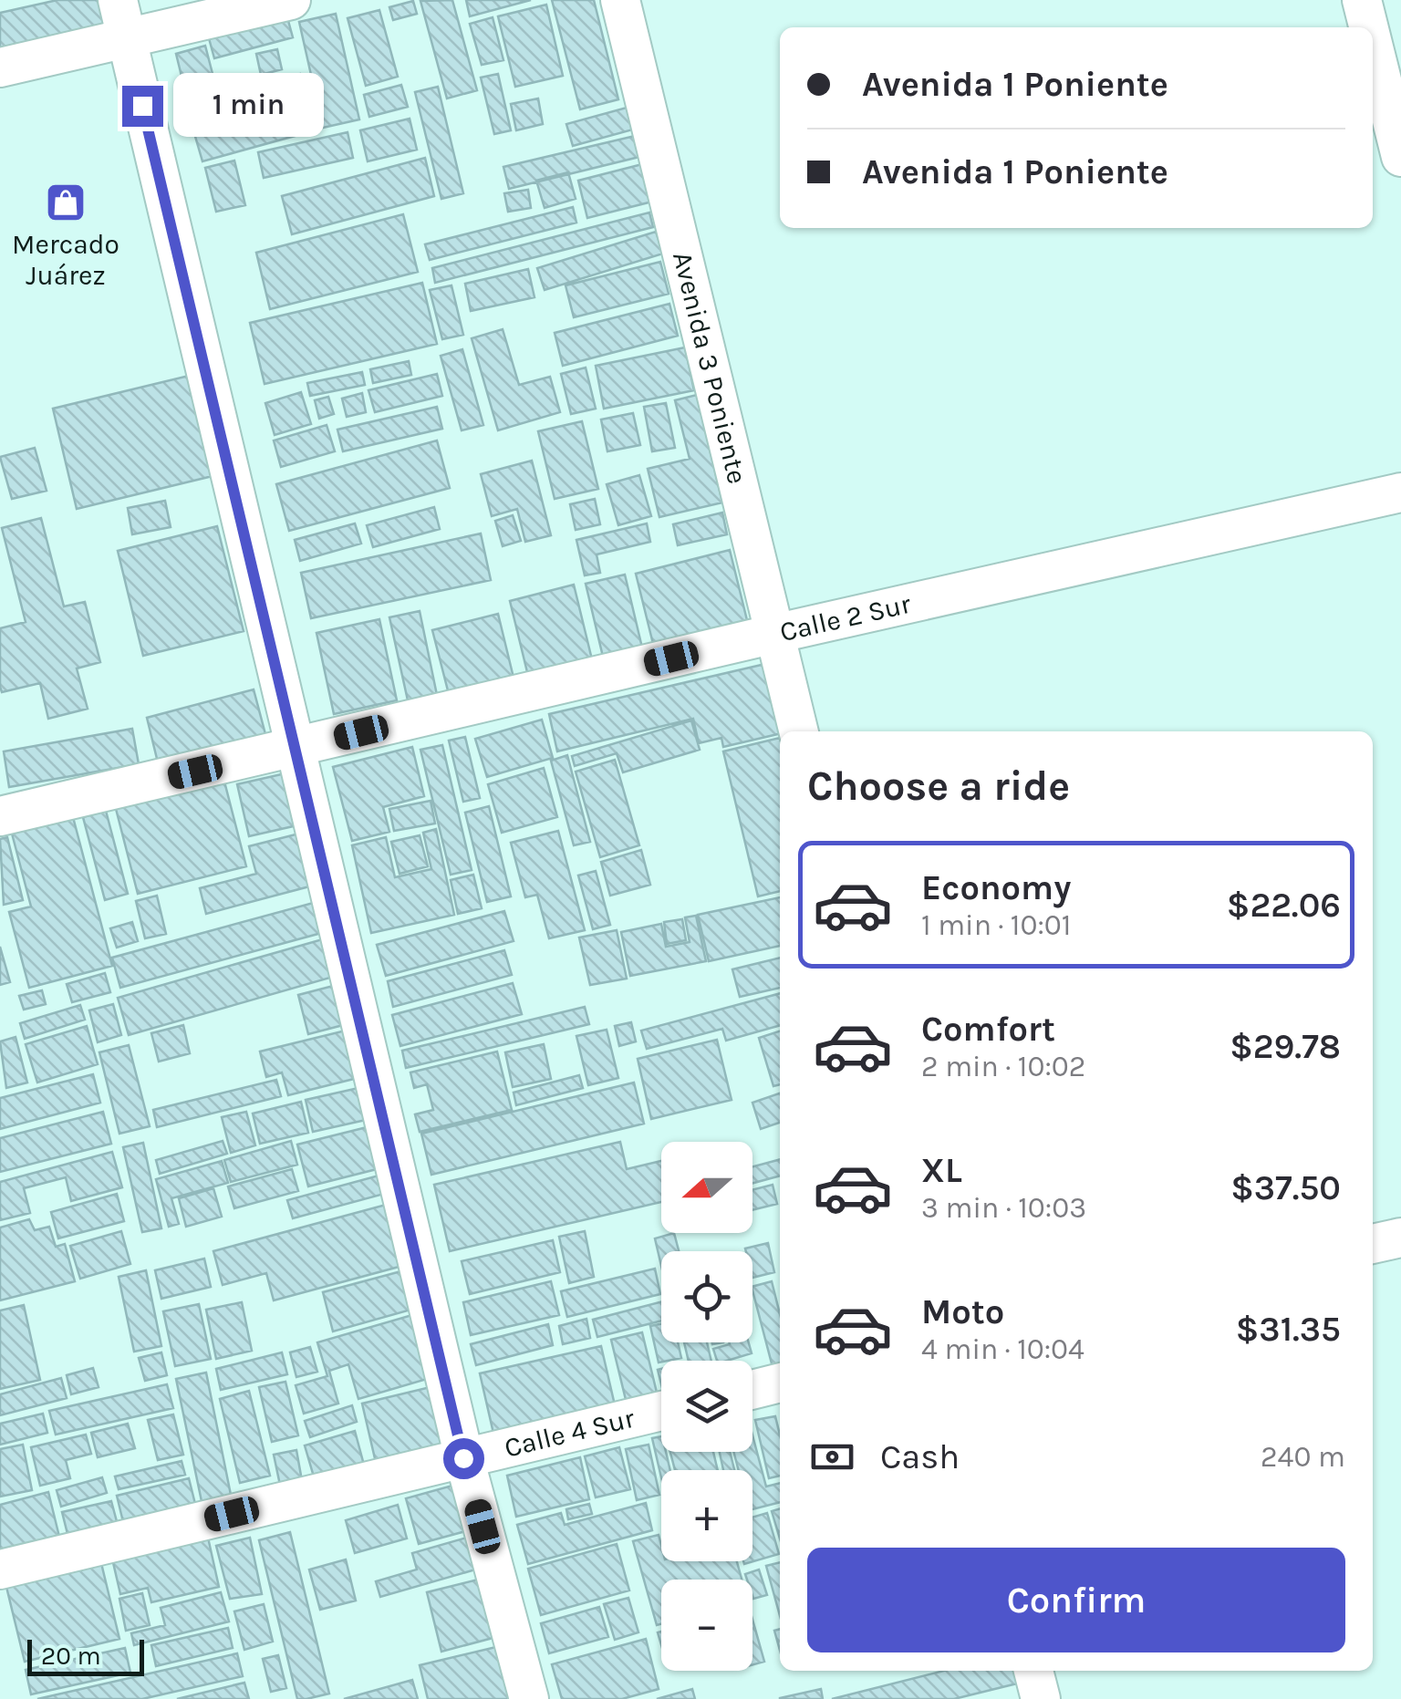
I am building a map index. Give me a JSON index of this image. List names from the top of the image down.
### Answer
{
  "streets": {
    "street": ["Avenida 3 Poniente", "Calle 2 Sur", "Calle 4 Sur"]
  },
  "crossings": [
    ["Avenida 3 Poniente", "Calle 2 Sur"]
  ],
  "places": {
    "shop": ["Mercado Juárez"]
  },
  "scale_bar": "20 m",
  "north": "left",
  "page": {
    "banner": ["Avenida 1 Poniente", "Avenida 1 Poniente"],
    "bubble": "1 min",
    "heading": "Choose a ride",
    "list": [
      {
        "name": "Economy",
        "note": "1 min · 10:01",
        "value": "$22.06"
      },
      {
        "name": "Comfort",
        "note": "2 min · 10:02",
        "value": "$29.78"
      },
      {
        "name": "XL",
        "note": "3 min · 10:03",
        "value": "$37.50"
      },
      {
        "name": "Moto",
        "note": "4 min · 10:04",
        "value": "$31.35"
      }
    ],
    "map_buttons": ["+", "−"],
    "pay": ["Cash", "240 m"],
    "buttons": "Confirm",
    "scale": "20 m"
  }
}
